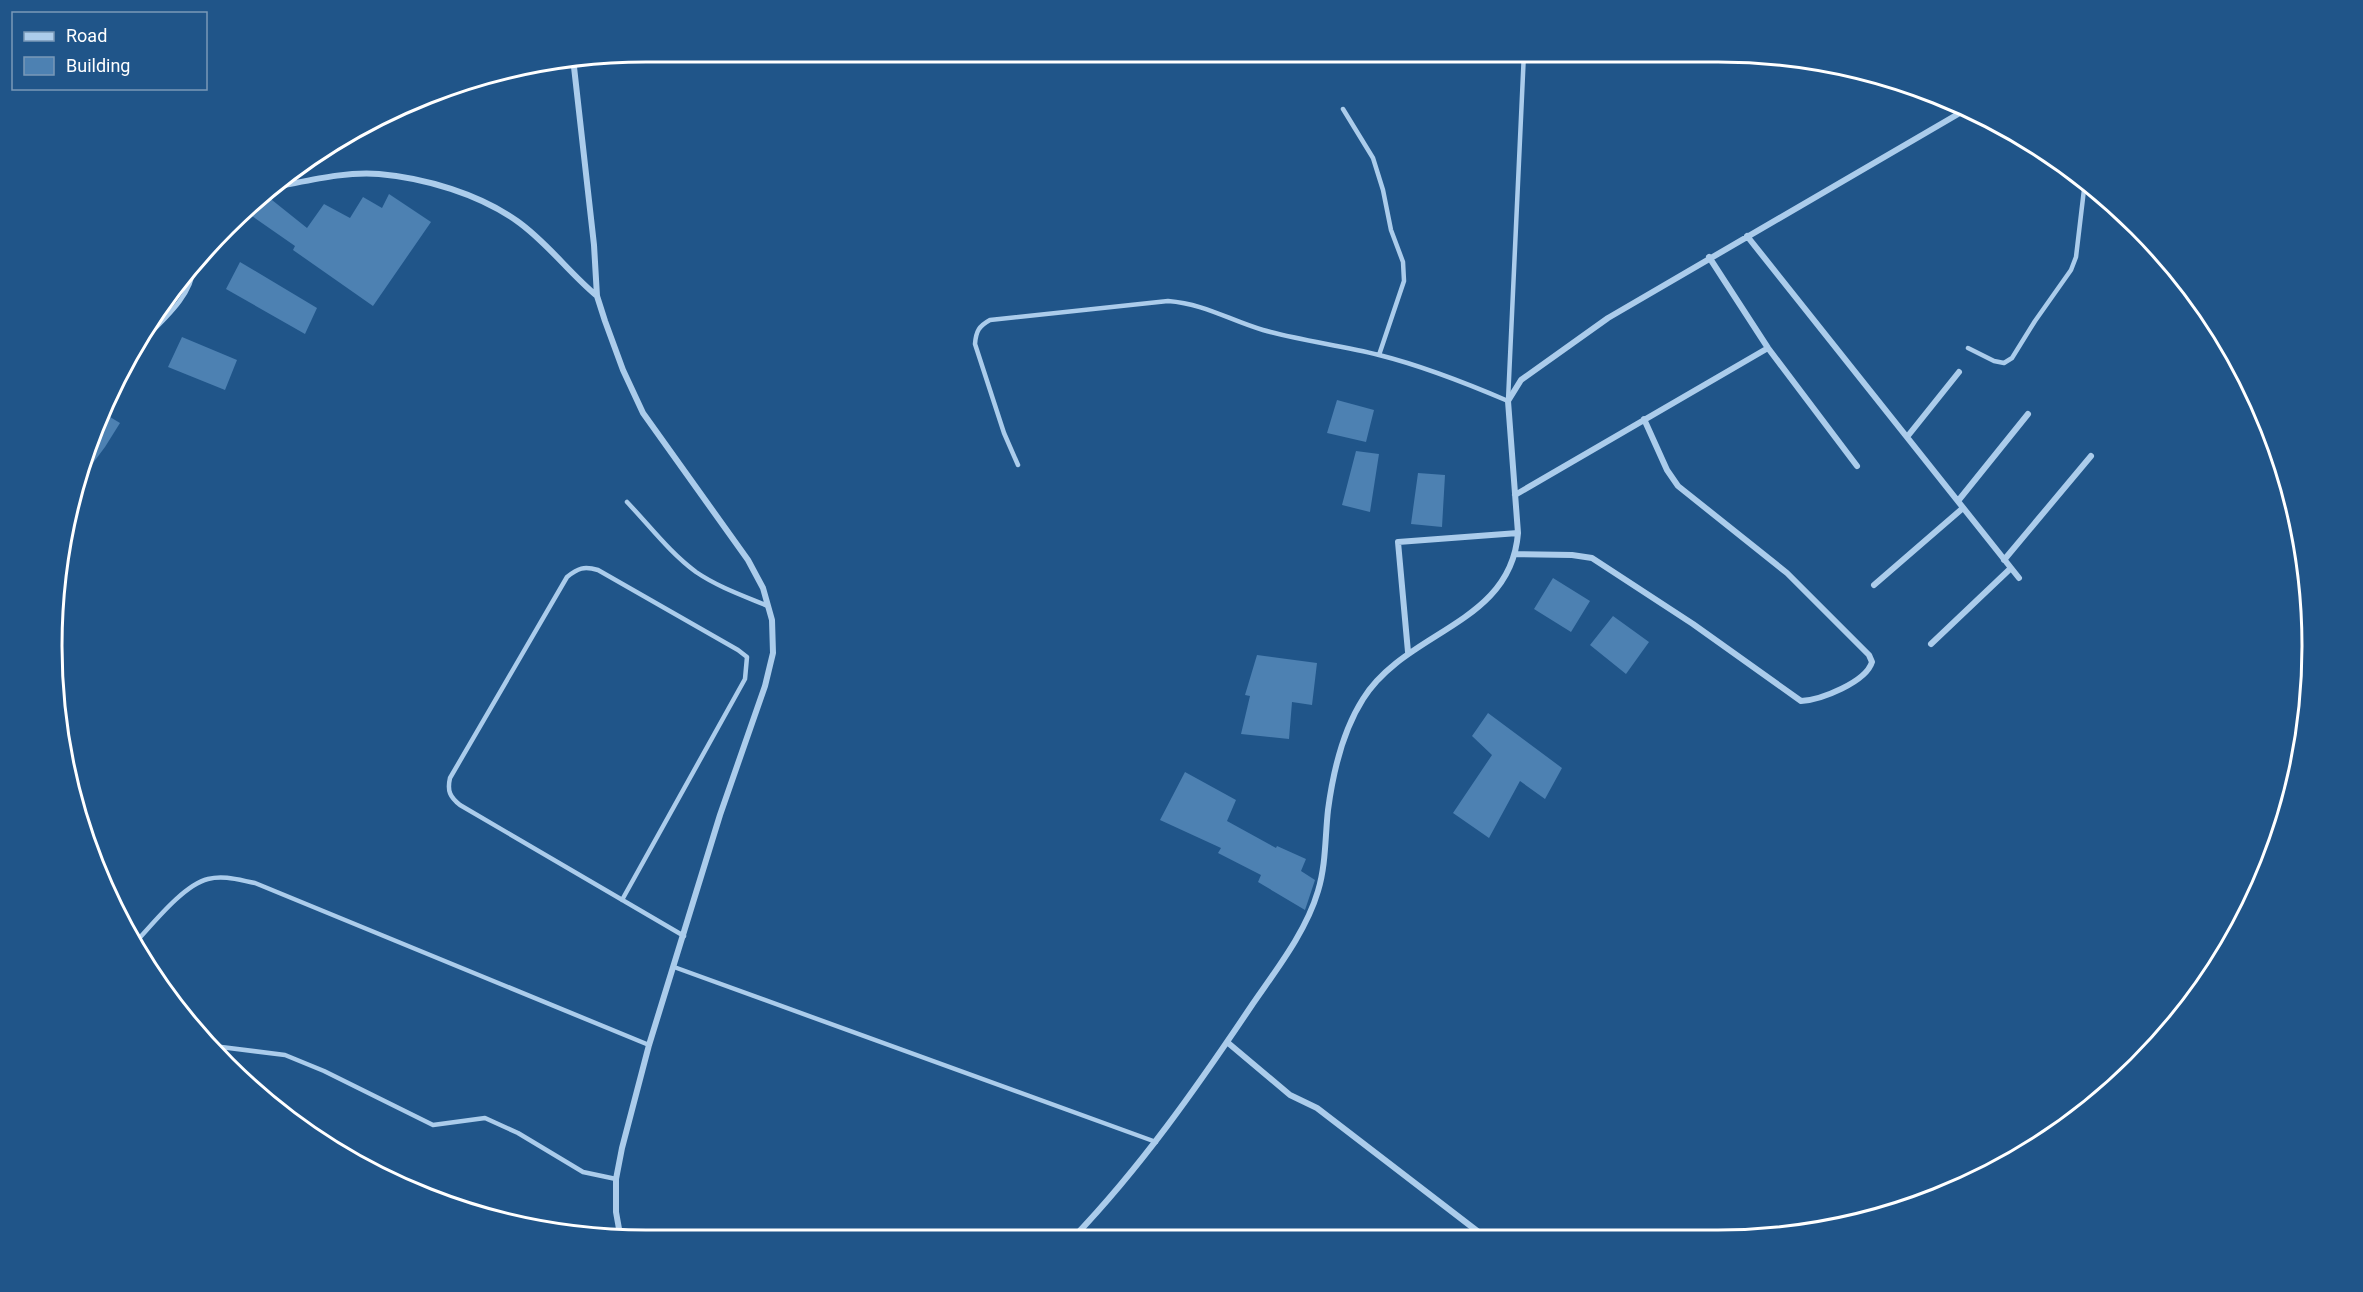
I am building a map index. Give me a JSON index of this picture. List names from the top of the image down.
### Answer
{
  "legend": ["Road", "Building"]
}
